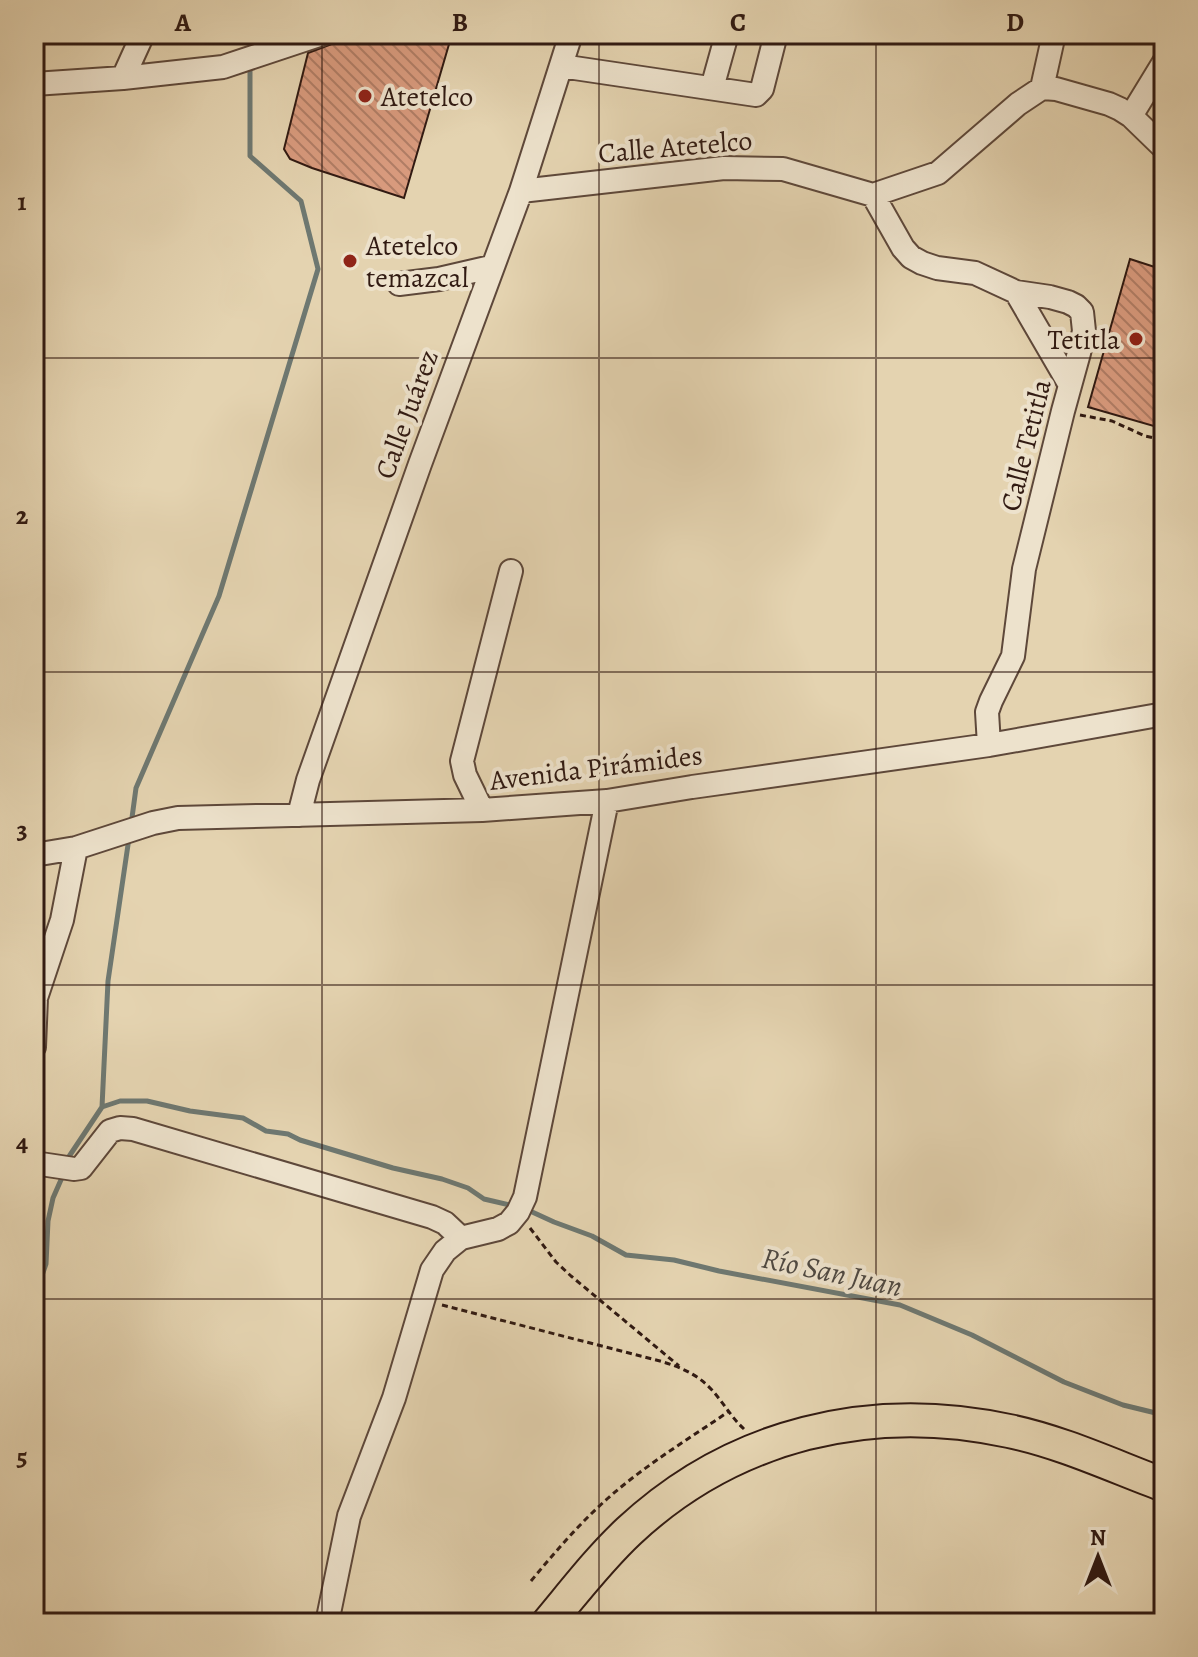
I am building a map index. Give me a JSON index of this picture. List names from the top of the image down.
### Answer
{
  "streets": {
    "street": [
      "Calle Atetelco",
      "Calle Juárez",
      "Calle Tetitla",
      "Avenida Pirámides"
    ]
  },
  "crossings": [
    ["Calle Atetelco", "Calle Juárez"],
    ["Calle Atetelco", "Calle Tetitla"],
    ["Calle Juárez", "Avenida Pirámides"],
    ["Calle Tetitla", "Avenida Pirámides"]
  ],
  "water": ["Río San Juan"],
  "places": ["Atetelco", "Atetelco temazcal", "Tetitla"],
  "north": "top",
  "grid": {
    "columns": [
      "A",
      "B",
      "C",
      "D"
    ],
    "rows": [
      "1",
      "2",
      "3",
      "4",
      "5"
    ]
  }
}
